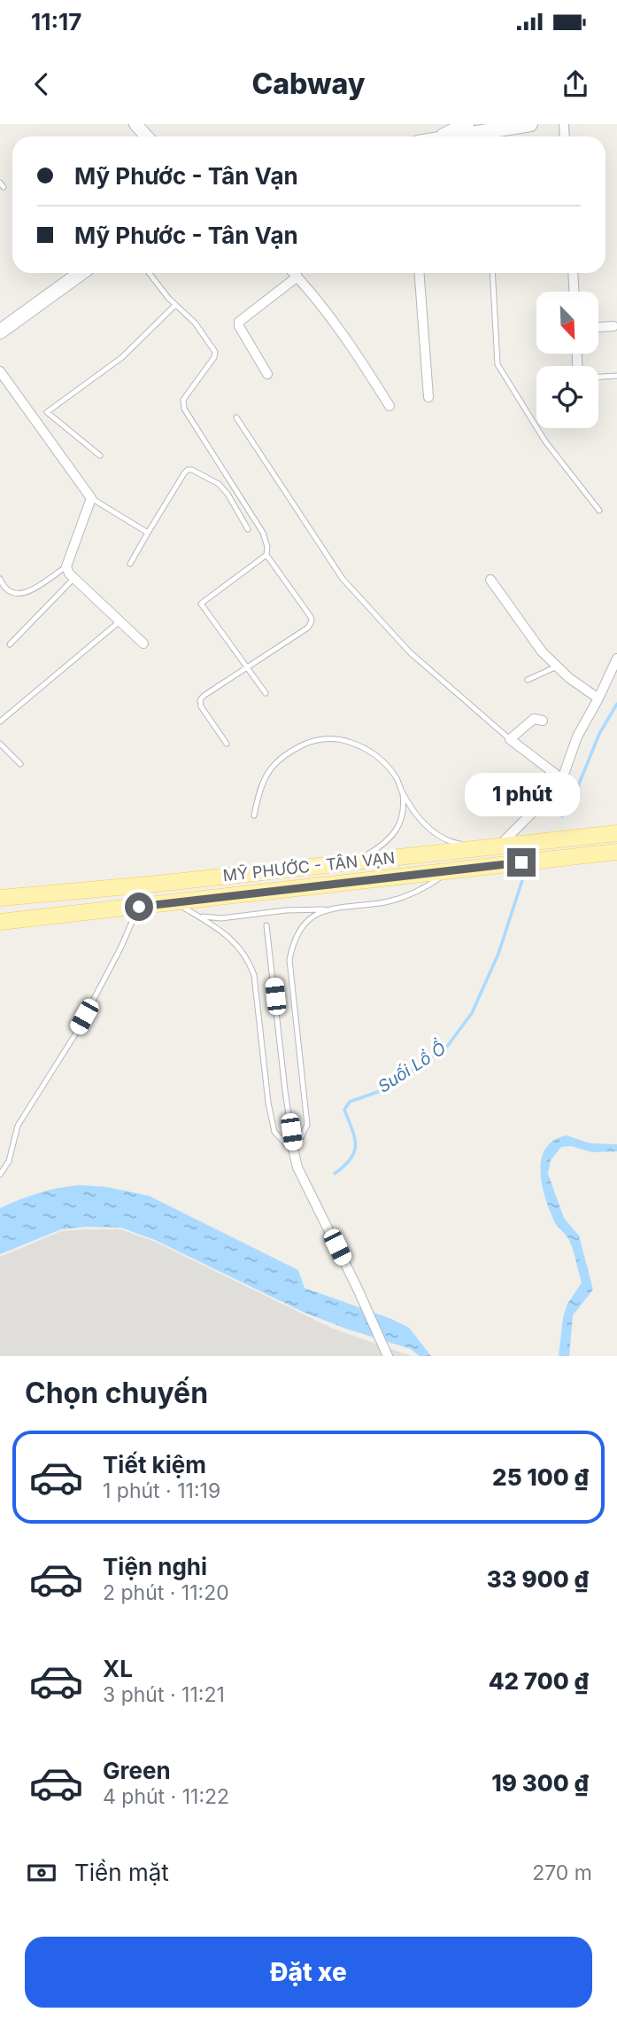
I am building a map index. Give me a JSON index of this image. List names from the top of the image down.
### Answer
{
  "streets": {
    "main road": ["MỸ PHƯỚC - TÂN VẠN"]
  },
  "water": ["Suối Lồ Ồ"],
  "north": "bottom right",
  "page": {
    "status": "11:17",
    "header": "Cabway",
    "banner": ["Mỹ Phước - Tân Vạn", "Mỹ Phước - Tân Vạn"],
    "bubble": "1 phút",
    "heading": "Chọn chuyến",
    "list": [
      {
        "name": "Tiết kiệm",
        "note": "1 phút · 11:19",
        "value": "25 100 ₫"
      },
      {
        "name": "Tiện nghi",
        "note": "2 phút · 11:20",
        "value": "33 900 ₫"
      },
      {
        "name": "XL",
        "note": "3 phút · 11:21",
        "value": "42 700 ₫"
      },
      {
        "name": "Green",
        "note": "4 phút · 11:22",
        "value": "19 300 ₫"
      }
    ],
    "pay": ["Tiền mặt", "270 m"],
    "buttons": "Đặt xe"
  }
}
